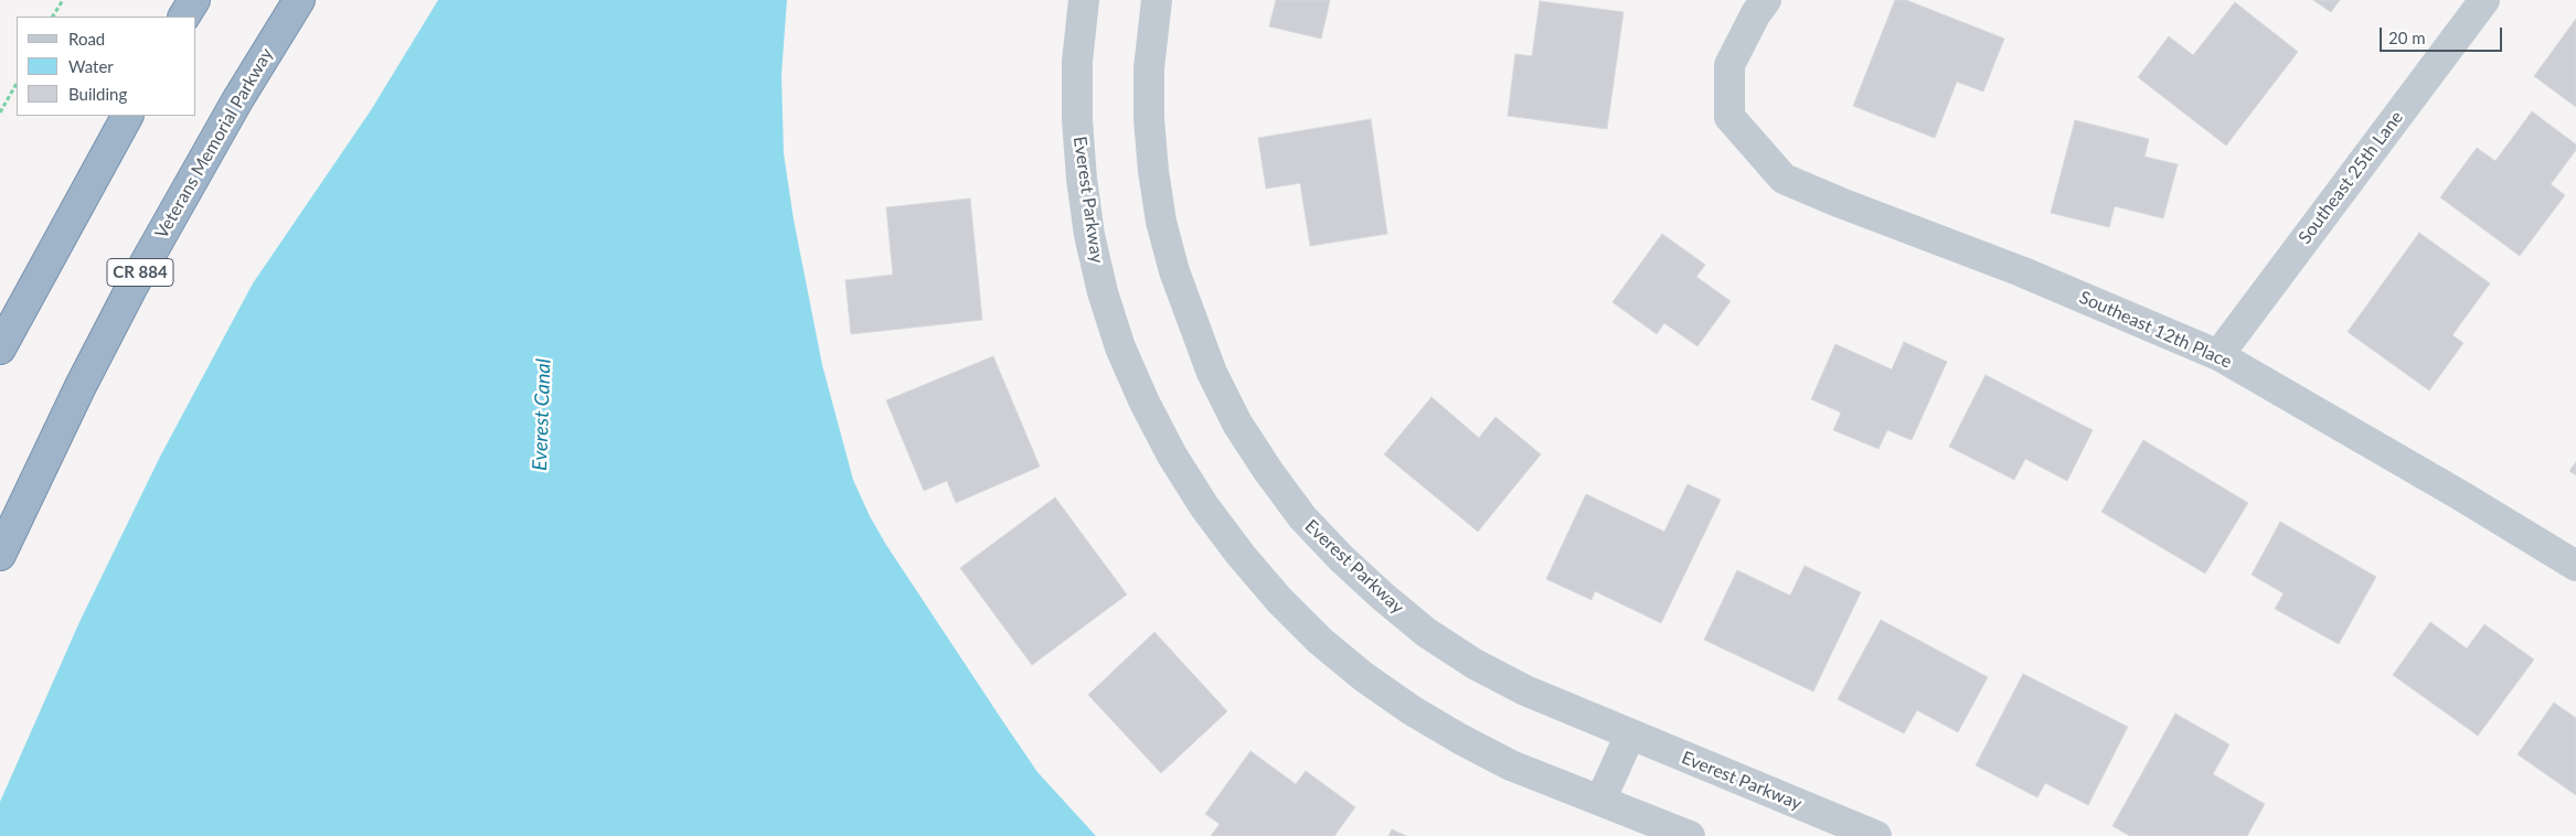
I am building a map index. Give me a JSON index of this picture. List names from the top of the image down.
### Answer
{
  "streets": {
    "highway": ["Veterans Memorial Parkway", "CR 884"],
    "street": ["Southeast 25th Lane", "Everest Parkway", "Southeast 12th Place"]
  },
  "crossings": [
    ["Southeast 25th Lane", "Southeast 12th Place"]
  ],
  "water": ["Everest Canal"],
  "legend": ["Road", "Water", "Building"],
  "scale_bar": "20 m"
}
